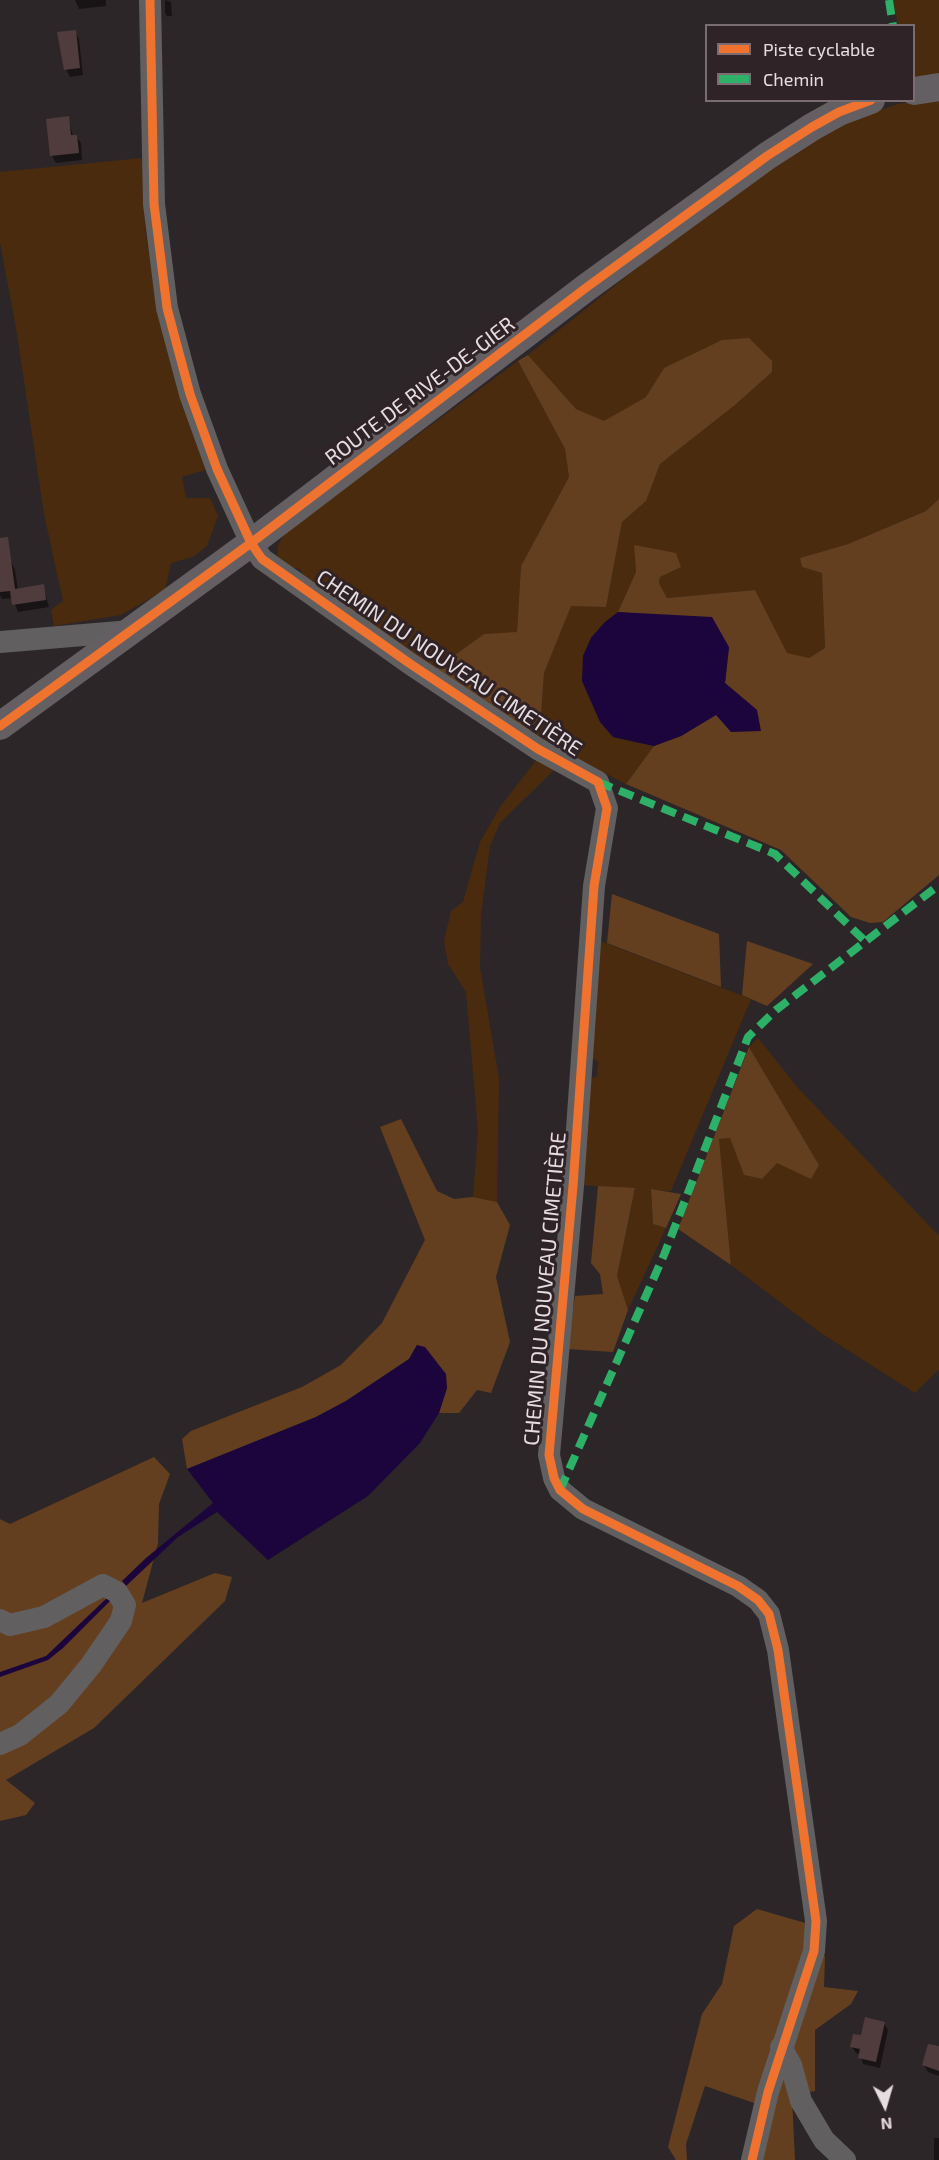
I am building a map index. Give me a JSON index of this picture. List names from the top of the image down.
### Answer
{
  "streets": {
    "main road": ["ROUTE DE RIVE-DE-GIER"],
    "street": ["CHEMIN DU NOUVEAU CIMETIÈRE"]
  },
  "crossings": [
    ["ROUTE DE RIVE-DE-GIER", "CHEMIN DU NOUVEAU CIMETIÈRE"]
  ],
  "legend": ["Piste cyclable", "Chemin"],
  "north": "bottom"
}
